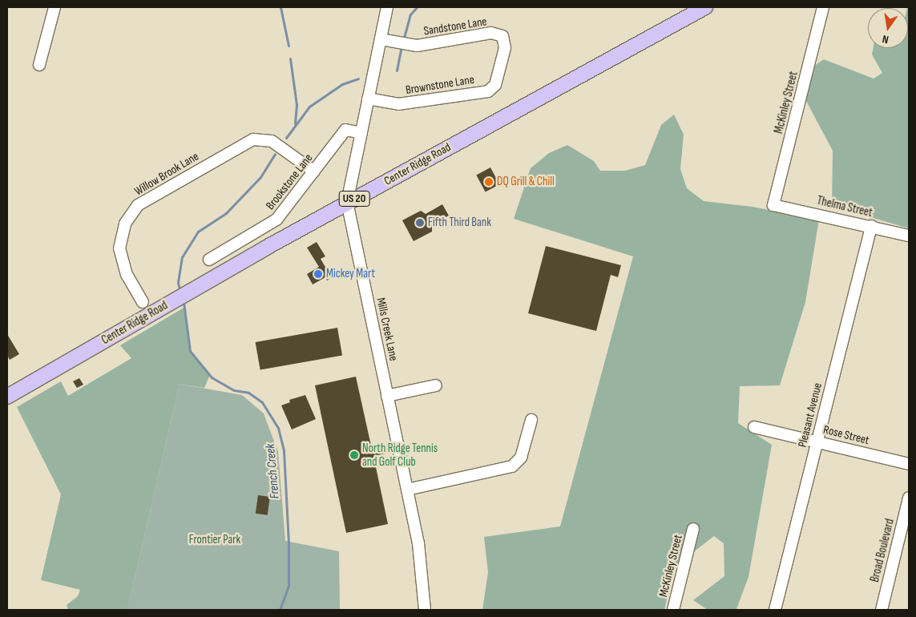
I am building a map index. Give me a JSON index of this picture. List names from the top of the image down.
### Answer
{
  "streets": {
    "main road": ["Center Ridge Road", "US 20"],
    "street": [
      "Sandstone Lane",
      "Brownstone Lane",
      "McKinley Street",
      "Willow Brook Lane",
      "Brookstone Lane",
      "Thelma Street",
      "Mills Creek Lane",
      "Pleasant Avenue",
      "Rose Street",
      "Broad Boulevard"
    ]
  },
  "crossings": [
    ["Sandstone Lane", "Brownstone Lane"],
    ["Sandstone Lane", "Mills Creek Lane"],
    ["Brownstone Lane", "Mills Creek Lane"],
    ["McKinley Street", "Thelma Street"],
    ["Center Ridge Road", "Mills Creek Lane"],
    ["Willow Brook Lane", "Brookstone Lane"],
    ["Brookstone Lane", "Mills Creek Lane"],
    ["Thelma Street", "Pleasant Avenue"],
    ["Pleasant Avenue", "Rose Street"]
  ],
  "water": ["French Creek"],
  "parks": ["Frontier Park"],
  "places": [
    "DQ Grill & Chill",
    "Fifth Third Bank",
    "Mickey Mart",
    "North Ridge Tennis and Golf Club"
  ],
  "north": "bottom"
}
